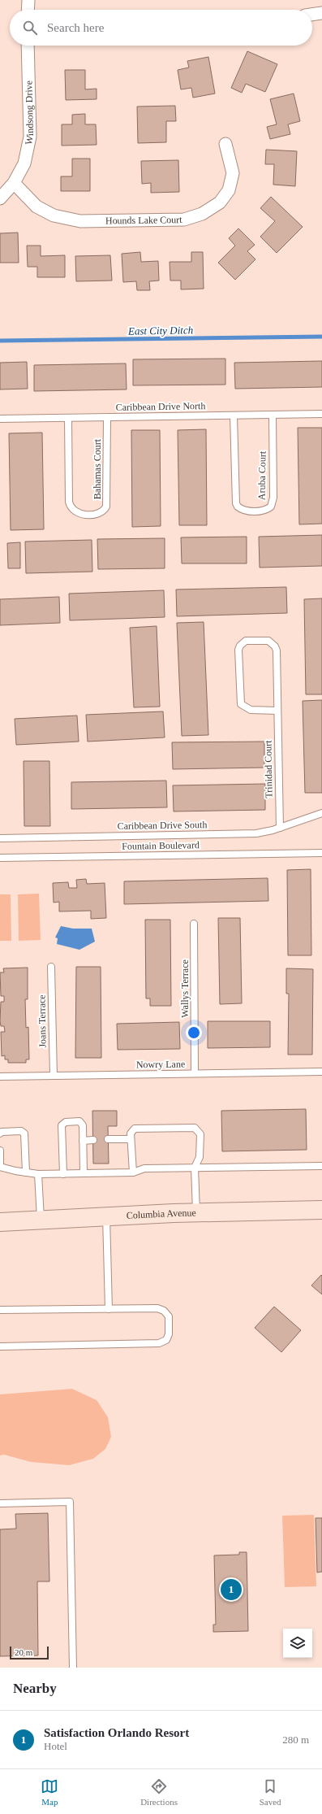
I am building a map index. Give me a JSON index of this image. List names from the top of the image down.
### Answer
{
  "streets": {
    "street": ["Windsong Drive", "Hounds Lake Court", "Columbia Avenue"],
    "lane": [
      "Caribbean Drive North",
      "Bahamas Court",
      "Aruba Court",
      "Trinidad Court",
      "Caribbean Drive South",
      "Fountain Boulevard",
      "Wallys Terrace",
      "Joans Terrace",
      "Nowry Lane"
    ]
  },
  "crossings": [
    ["Windsong Drive", "Hounds Lake Court"],
    ["Caribbean Drive North", "Bahamas Court"],
    ["Caribbean Drive North", "Aruba Court"],
    ["Trinidad Court", "Caribbean Drive South"],
    ["Wallys Terrace", "Nowry Lane"],
    ["Joans Terrace", "Nowry Lane"]
  ],
  "water": ["East City Ditch"],
  "scale_bar": "20 m",
  "page": {
    "search": "Search here",
    "pins": "1",
    "scale": "20 m",
    "heading": "Nearby",
    "list": [
      {
        "mark": "1",
        "name": "Satisfaction Orlando Resort",
        "note": "Hotel",
        "value": "280 m"
      }
    ],
    "nav": ["Map", "Directions", "Saved"]
  }
}
